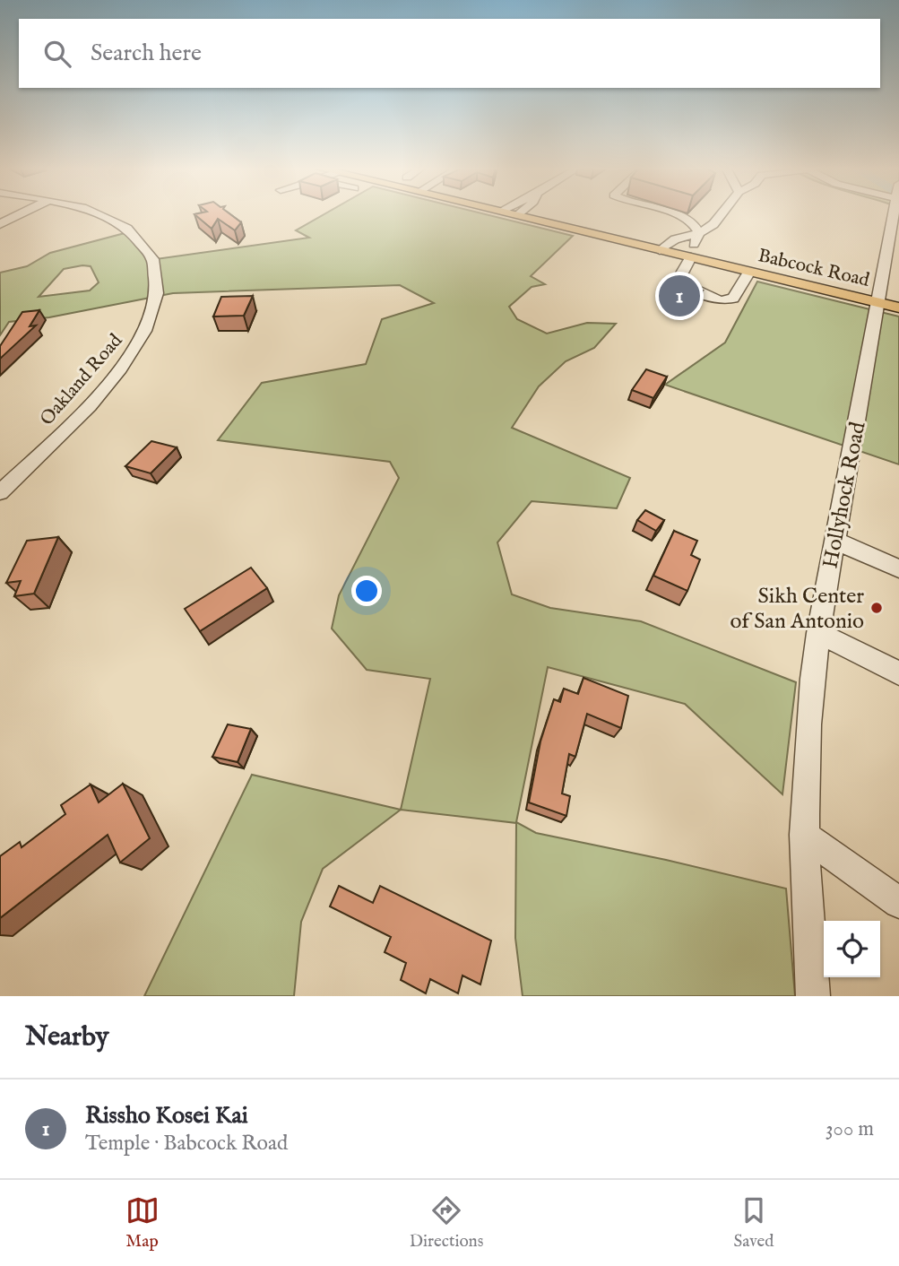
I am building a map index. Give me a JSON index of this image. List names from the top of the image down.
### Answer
{
  "streets": {
    "main road": ["Babcock Road"],
    "street": ["Oakland Road", "Hollyhock Road"]
  },
  "crossings": [
    ["Babcock Road", "Hollyhock Road"]
  ],
  "places": ["Sikh Center of San Antonio"],
  "page": {
    "search": "Search here",
    "pins": "1",
    "heading": "Nearby",
    "list": [
      {
        "mark": "1",
        "name": "Rissho Kosei Kai",
        "note": "Temple · Babcock Road",
        "value": "300 m"
      }
    ],
    "nav": ["Map", "Directions", "Saved"]
  }
}
